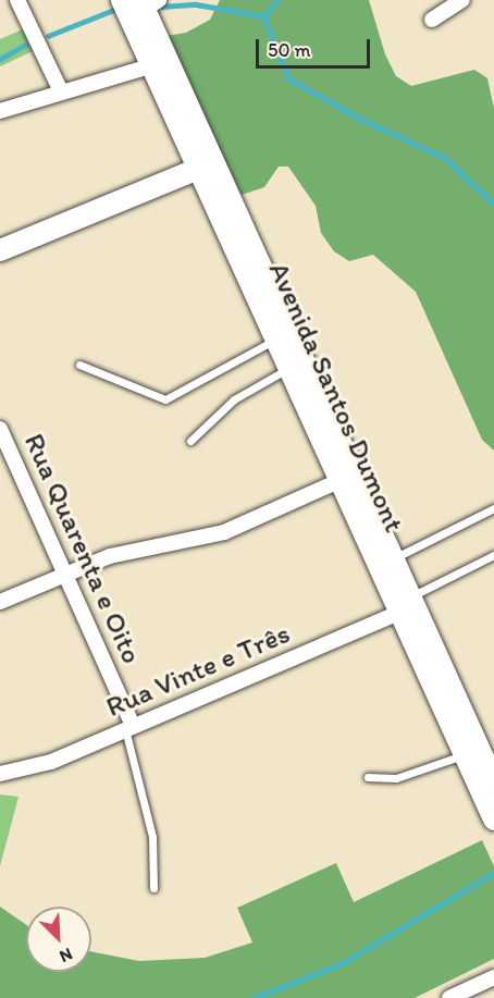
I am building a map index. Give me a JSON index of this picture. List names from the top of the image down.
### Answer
{
  "streets": {
    "main road": ["Avenida Santos Dumont"],
    "street": ["Rua Quarenta e Oito", "Rua Vinte e Três"]
  },
  "crossings": [
    ["Avenida Santos Dumont", "Rua Vinte e Três"],
    ["Rua Quarenta e Oito", "Rua Vinte e Três"]
  ],
  "scale_bar": "50 m",
  "north": "bottom right"
}
